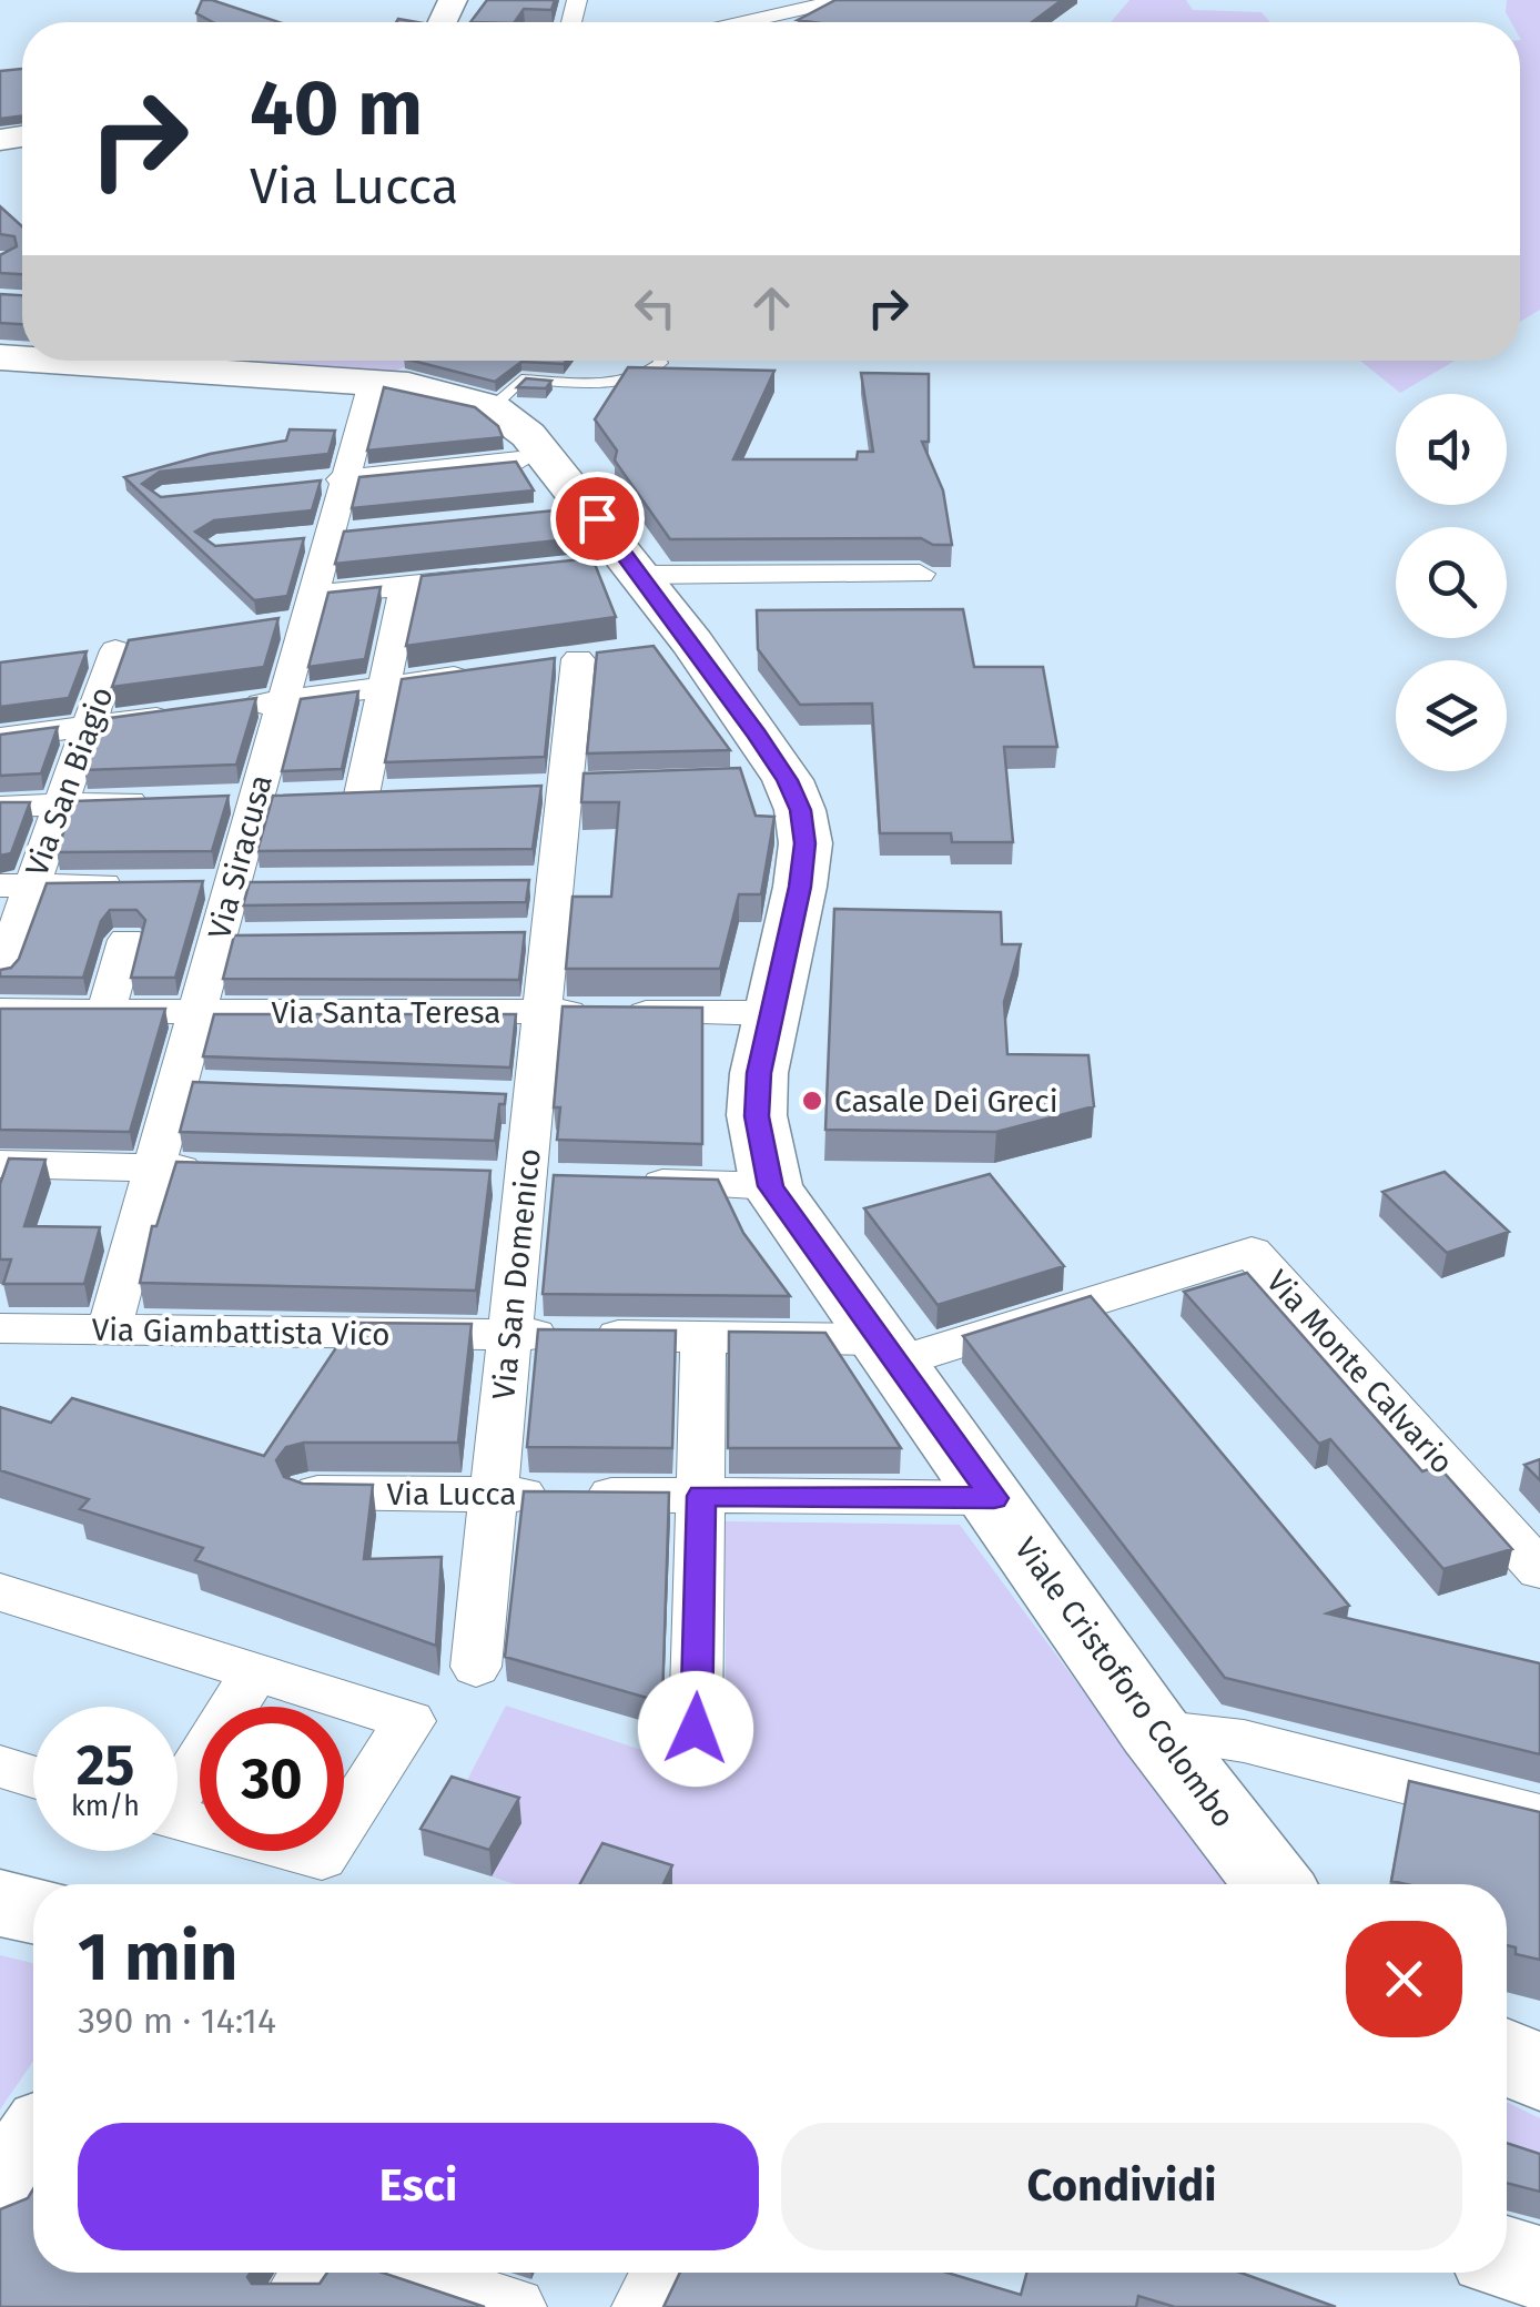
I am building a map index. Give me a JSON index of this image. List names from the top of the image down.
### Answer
{
  "streets": {
    "street": [
      "Via San Biagio",
      "Via Siracusa",
      "Via Santa Teresa",
      "Via San Domenico",
      "Via Giambattista Vico",
      "Via Monte Calvario",
      "Via Lucca",
      "Viale Cristoforo Colombo"
    ]
  },
  "crossings": [
    ["Via Siracusa", "Via Santa Teresa"],
    ["Via Siracusa", "Via Giambattista Vico"],
    ["Via Siracusa", "Viale Cristoforo Colombo"],
    ["Via Santa Teresa", "Via San Domenico"],
    ["Via Santa Teresa", "Viale Cristoforo Colombo"],
    ["Via San Domenico", "Via Giambattista Vico"],
    ["Via San Domenico", "Via Lucca"],
    ["Via Giambattista Vico", "Via Monte Calvario"],
    ["Via Giambattista Vico", "Viale Cristoforo Colombo"],
    ["Via Monte Calvario", "Viale Cristoforo Colombo"],
    ["Via Lucca", "Viale Cristoforo Colombo"]
  ],
  "places": ["Casale Dei Greci"],
  "page": {
    "turn": ["40 m", "Via Lucca"],
    "speed": "25 km/h",
    "limit": "30",
    "heading": ["1 min", "390 m · 14:14"],
    "buttons": ["Esci", "Condividi"]
  }
}
